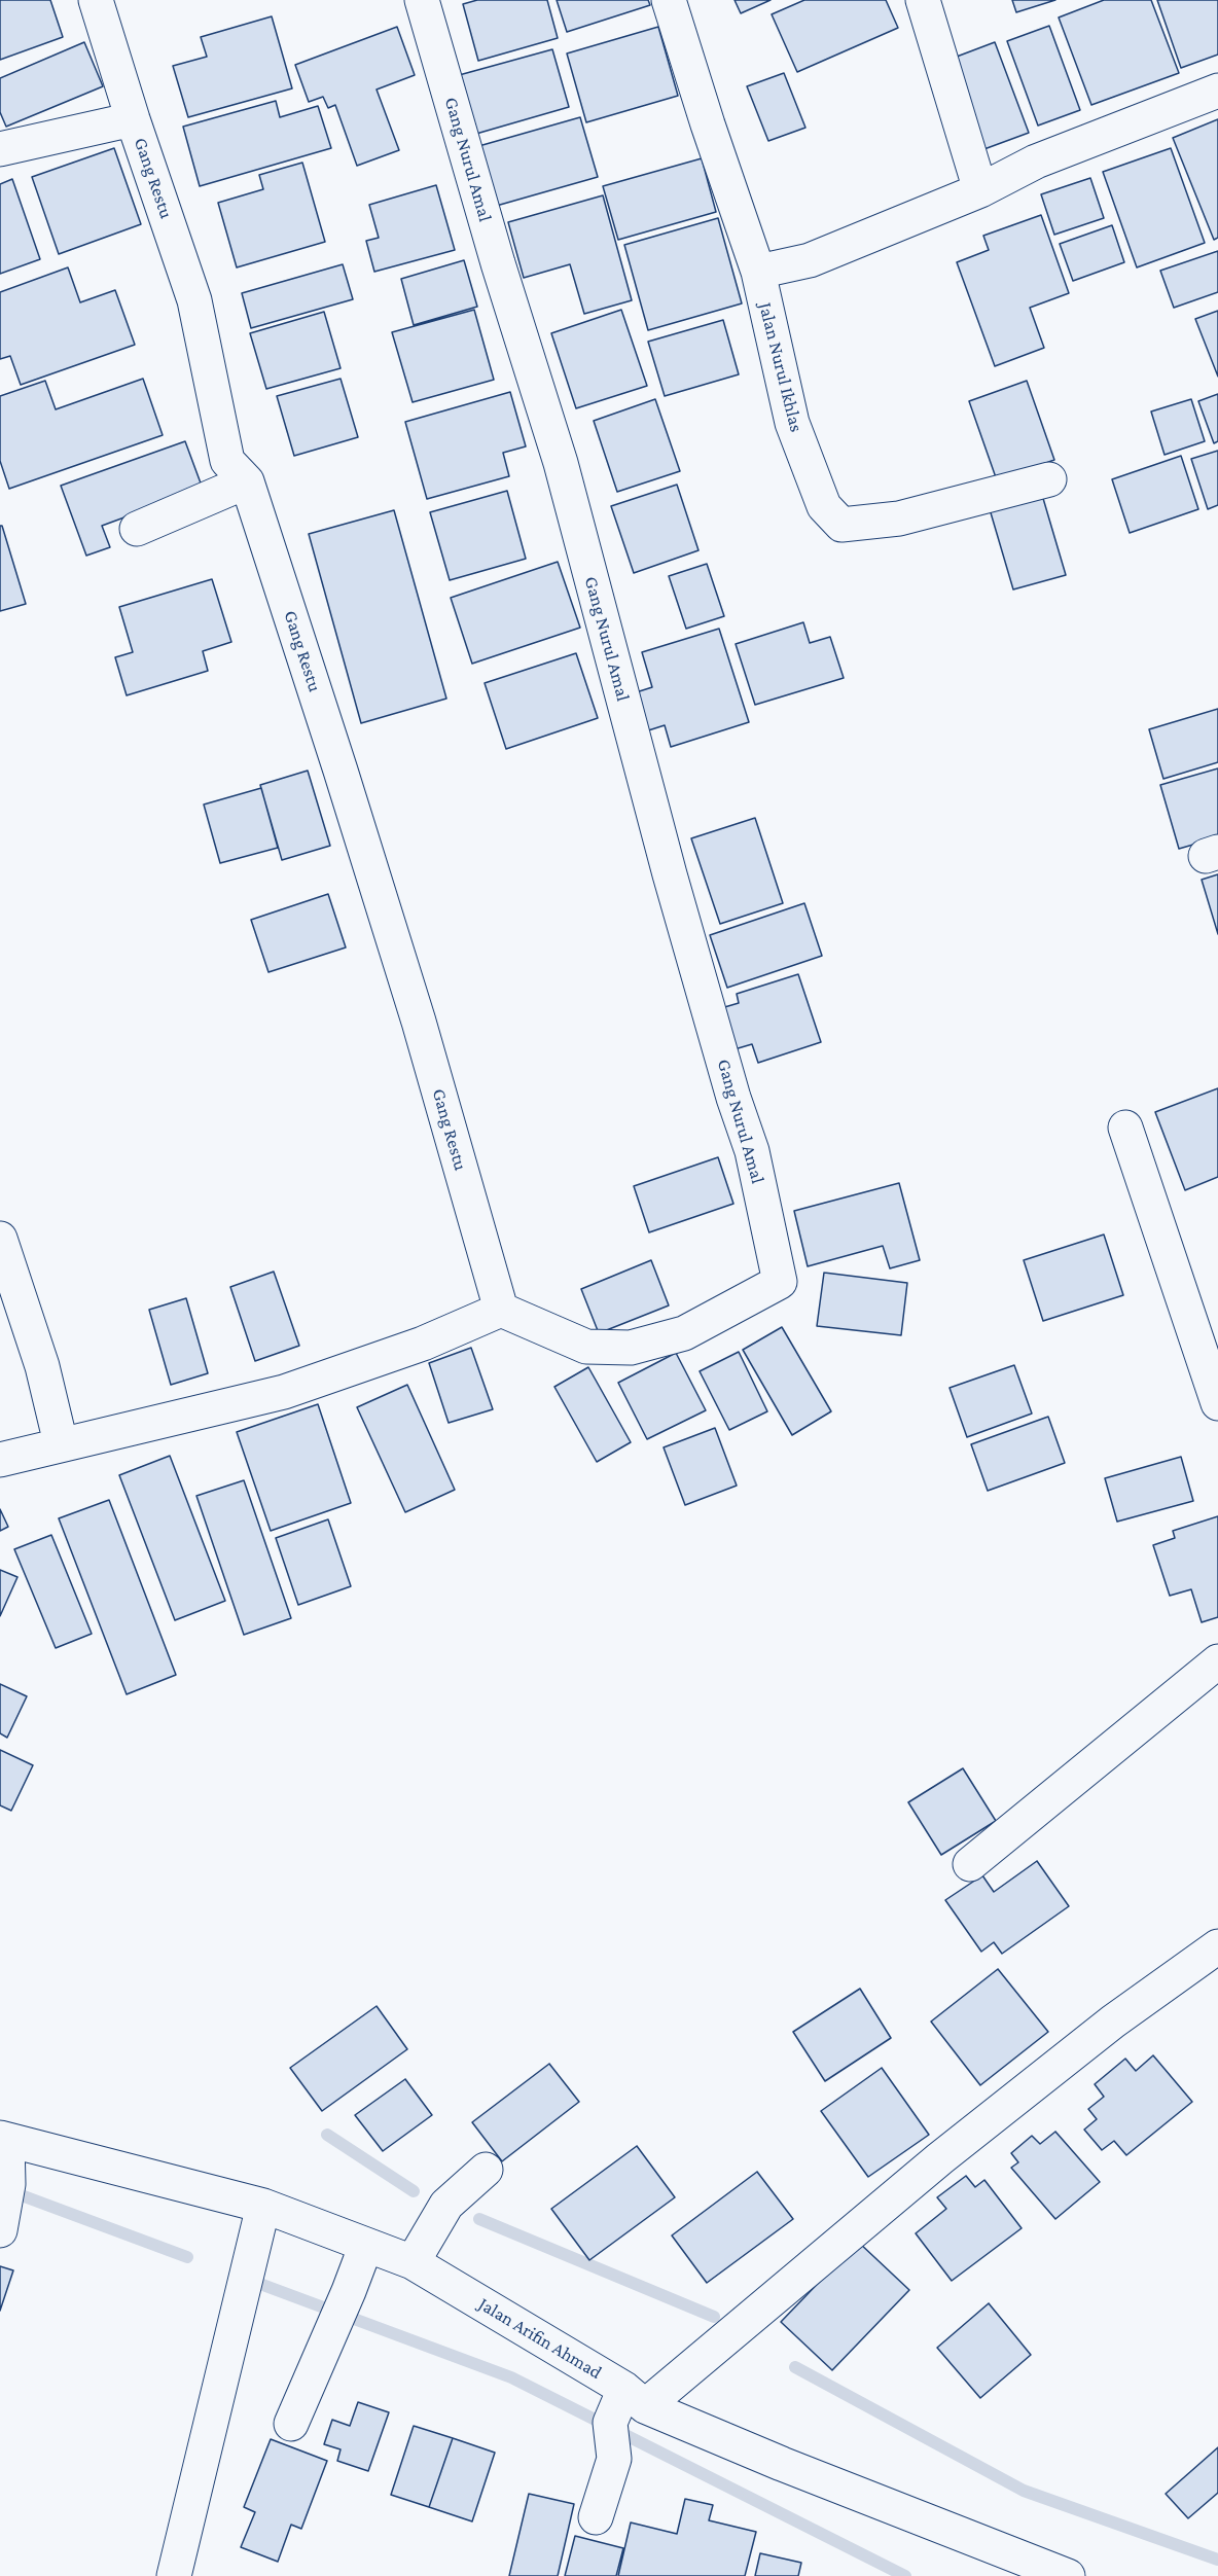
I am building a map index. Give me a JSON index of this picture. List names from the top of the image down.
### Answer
{
  "streets": {
    "street": [
      "Gang Nurul Amal",
      "Gang Restu",
      "Jalan Nurul Ikhlas",
      "Jalan Arifin Ahmad"
    ]
  },
  "crossings": [
    ["Gang Nurul Amal", "Gang Restu"]
  ]
}
